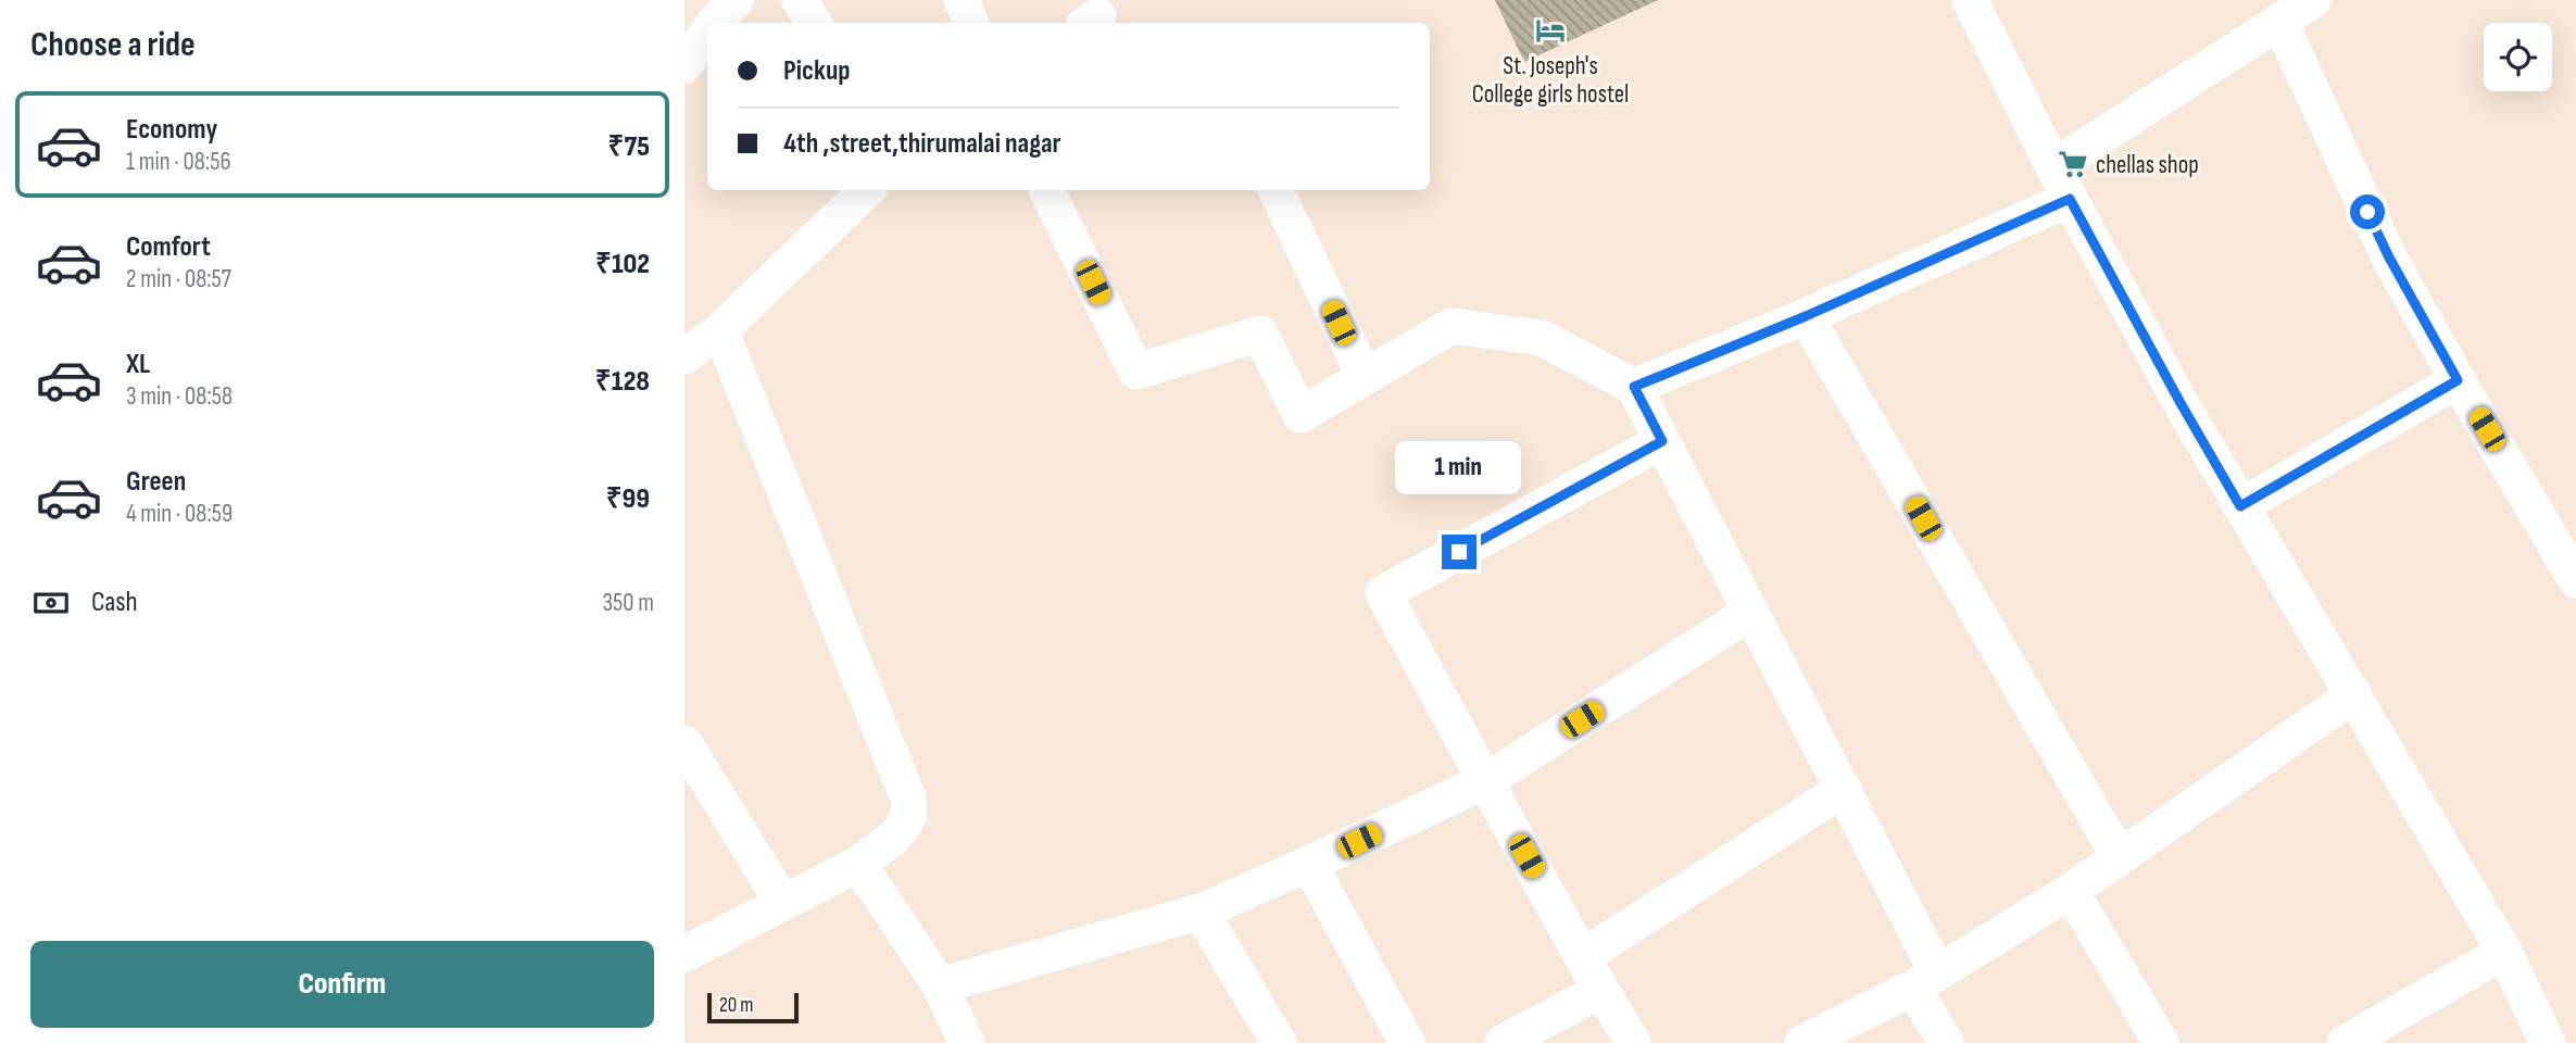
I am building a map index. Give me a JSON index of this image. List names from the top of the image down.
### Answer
{
  "places": {
    "hotel": ["St. Joseph's College girls hostel"],
    "supermarket": ["chellas shop"]
  },
  "scale_bar": "20 m",
  "page": {
    "heading": "Choose a ride",
    "banner": ["Pickup", "4th ,street,thirumalai nagar"],
    "list": [
      {
        "name": "Economy",
        "note": "1 min · 08:56",
        "value": "₹75"
      },
      {
        "name": "Comfort",
        "note": "2 min · 08:57",
        "value": "₹102"
      },
      {
        "name": "XL",
        "note": "3 min · 08:58",
        "value": "₹128"
      },
      {
        "name": "Green",
        "note": "4 min · 08:59",
        "value": "₹99"
      }
    ],
    "bubble": "1 min",
    "pay": ["Cash", "350 m"],
    "buttons": "Confirm",
    "scale": "20 m"
  }
}
